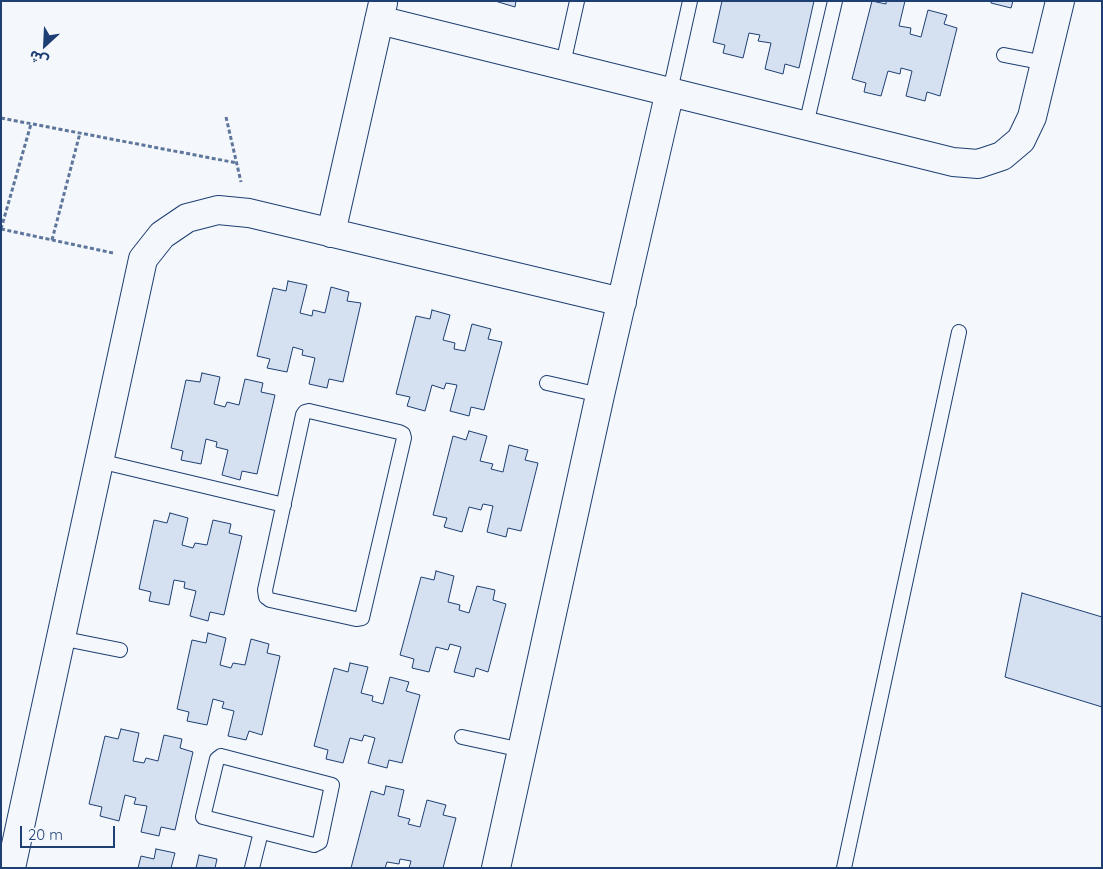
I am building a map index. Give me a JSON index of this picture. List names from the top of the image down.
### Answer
{
  "scale_bar": "20 m",
  "north": "bottom left"
}
